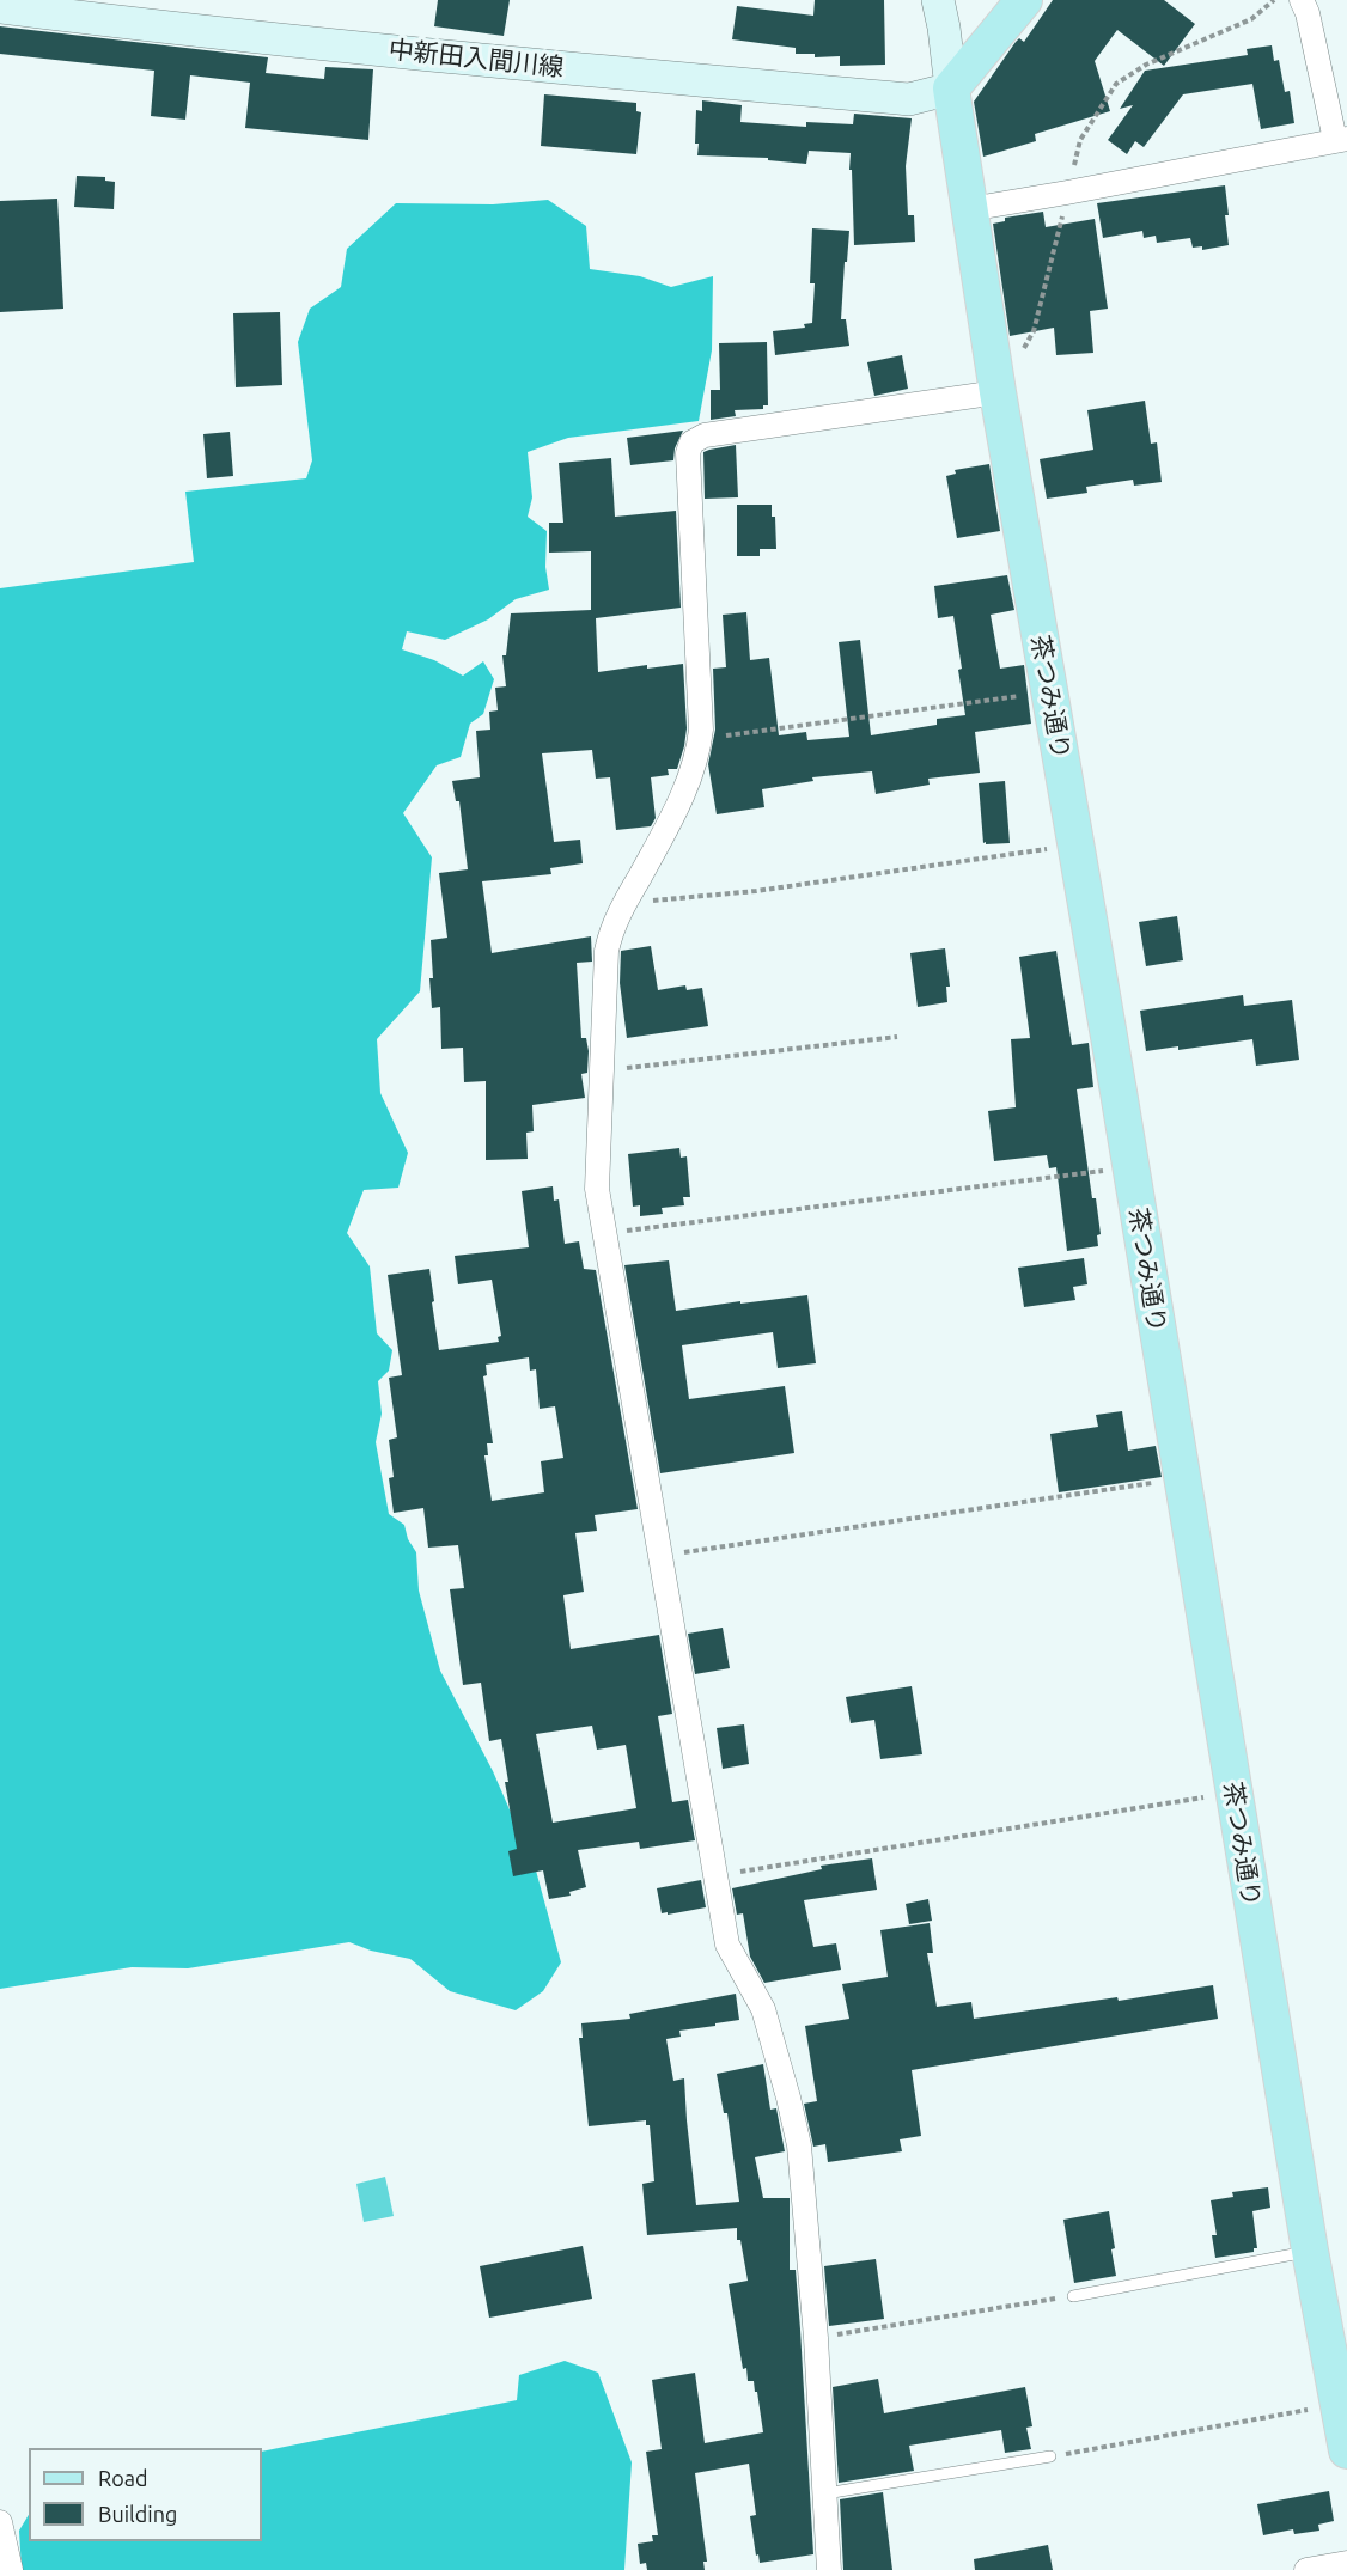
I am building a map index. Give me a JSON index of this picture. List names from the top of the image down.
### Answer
{
  "streets": {
    "main road": ["中新田入間川線", "茶つみ通り"]
  },
  "crossings": [
    ["中新田入間川線", "茶つみ通り"]
  ],
  "legend": ["Road", "Building"]
}
